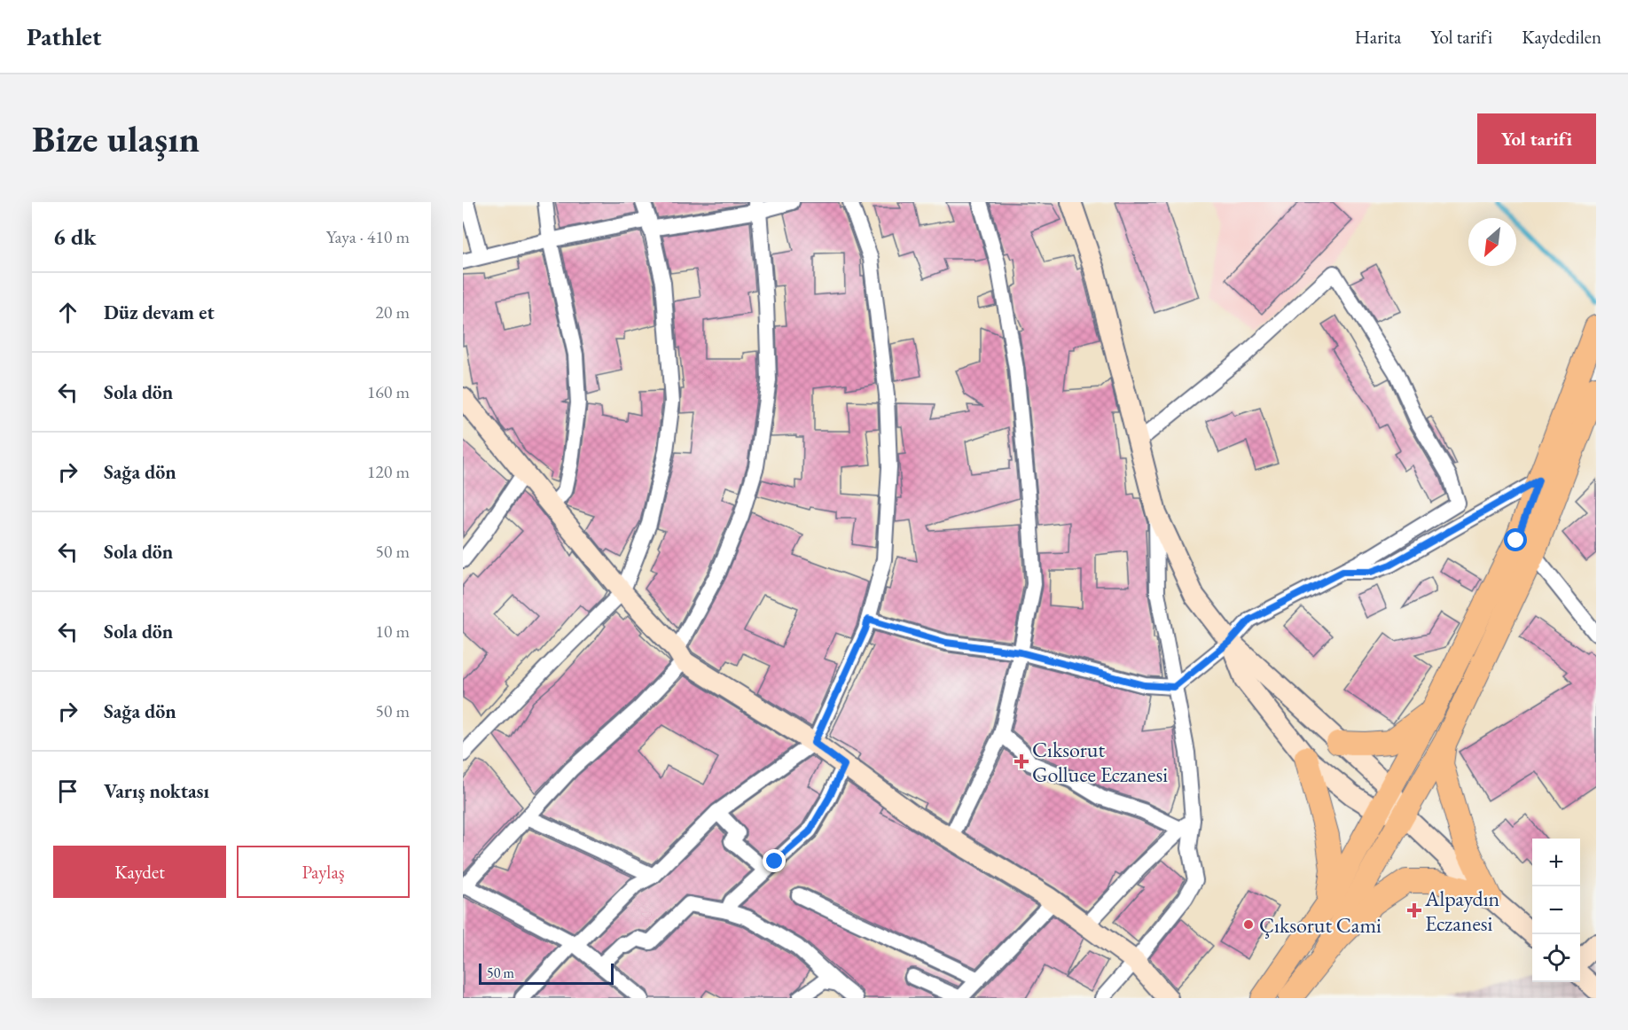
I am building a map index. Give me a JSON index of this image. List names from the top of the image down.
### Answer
{
  "places": {
    "health": ["Cıksorut Golluce Eczanesi", "Alpaydın Eczanesi"],
    "other": ["Çıksorut Cami"]
  },
  "scale_bar": "50 m",
  "north": "bottom left",
  "page": {
    "header": "Pathlet",
    "nav": ["Harita", "Yol tarifi", "Kaydedilen"],
    "buttons": [
      "Yol tarifi",
      ["Kaydet", "Paylaş"]
    ],
    "title": "Bize ulaşın",
    "heading": ["6 dk", "Yaya · 410 m"],
    "list": [
      ["Düz devam et", "20 m"],
      ["Sola dön", "160 m"],
      ["Sağa dön", "120 m"],
      ["Sola dön", "50 m"],
      ["Sola dön", "10 m"],
      ["Sağa dön", "50 m"],
      "Varış noktası"
    ],
    "map_buttons": ["+", "−"],
    "scale": "50 m"
  }
}
